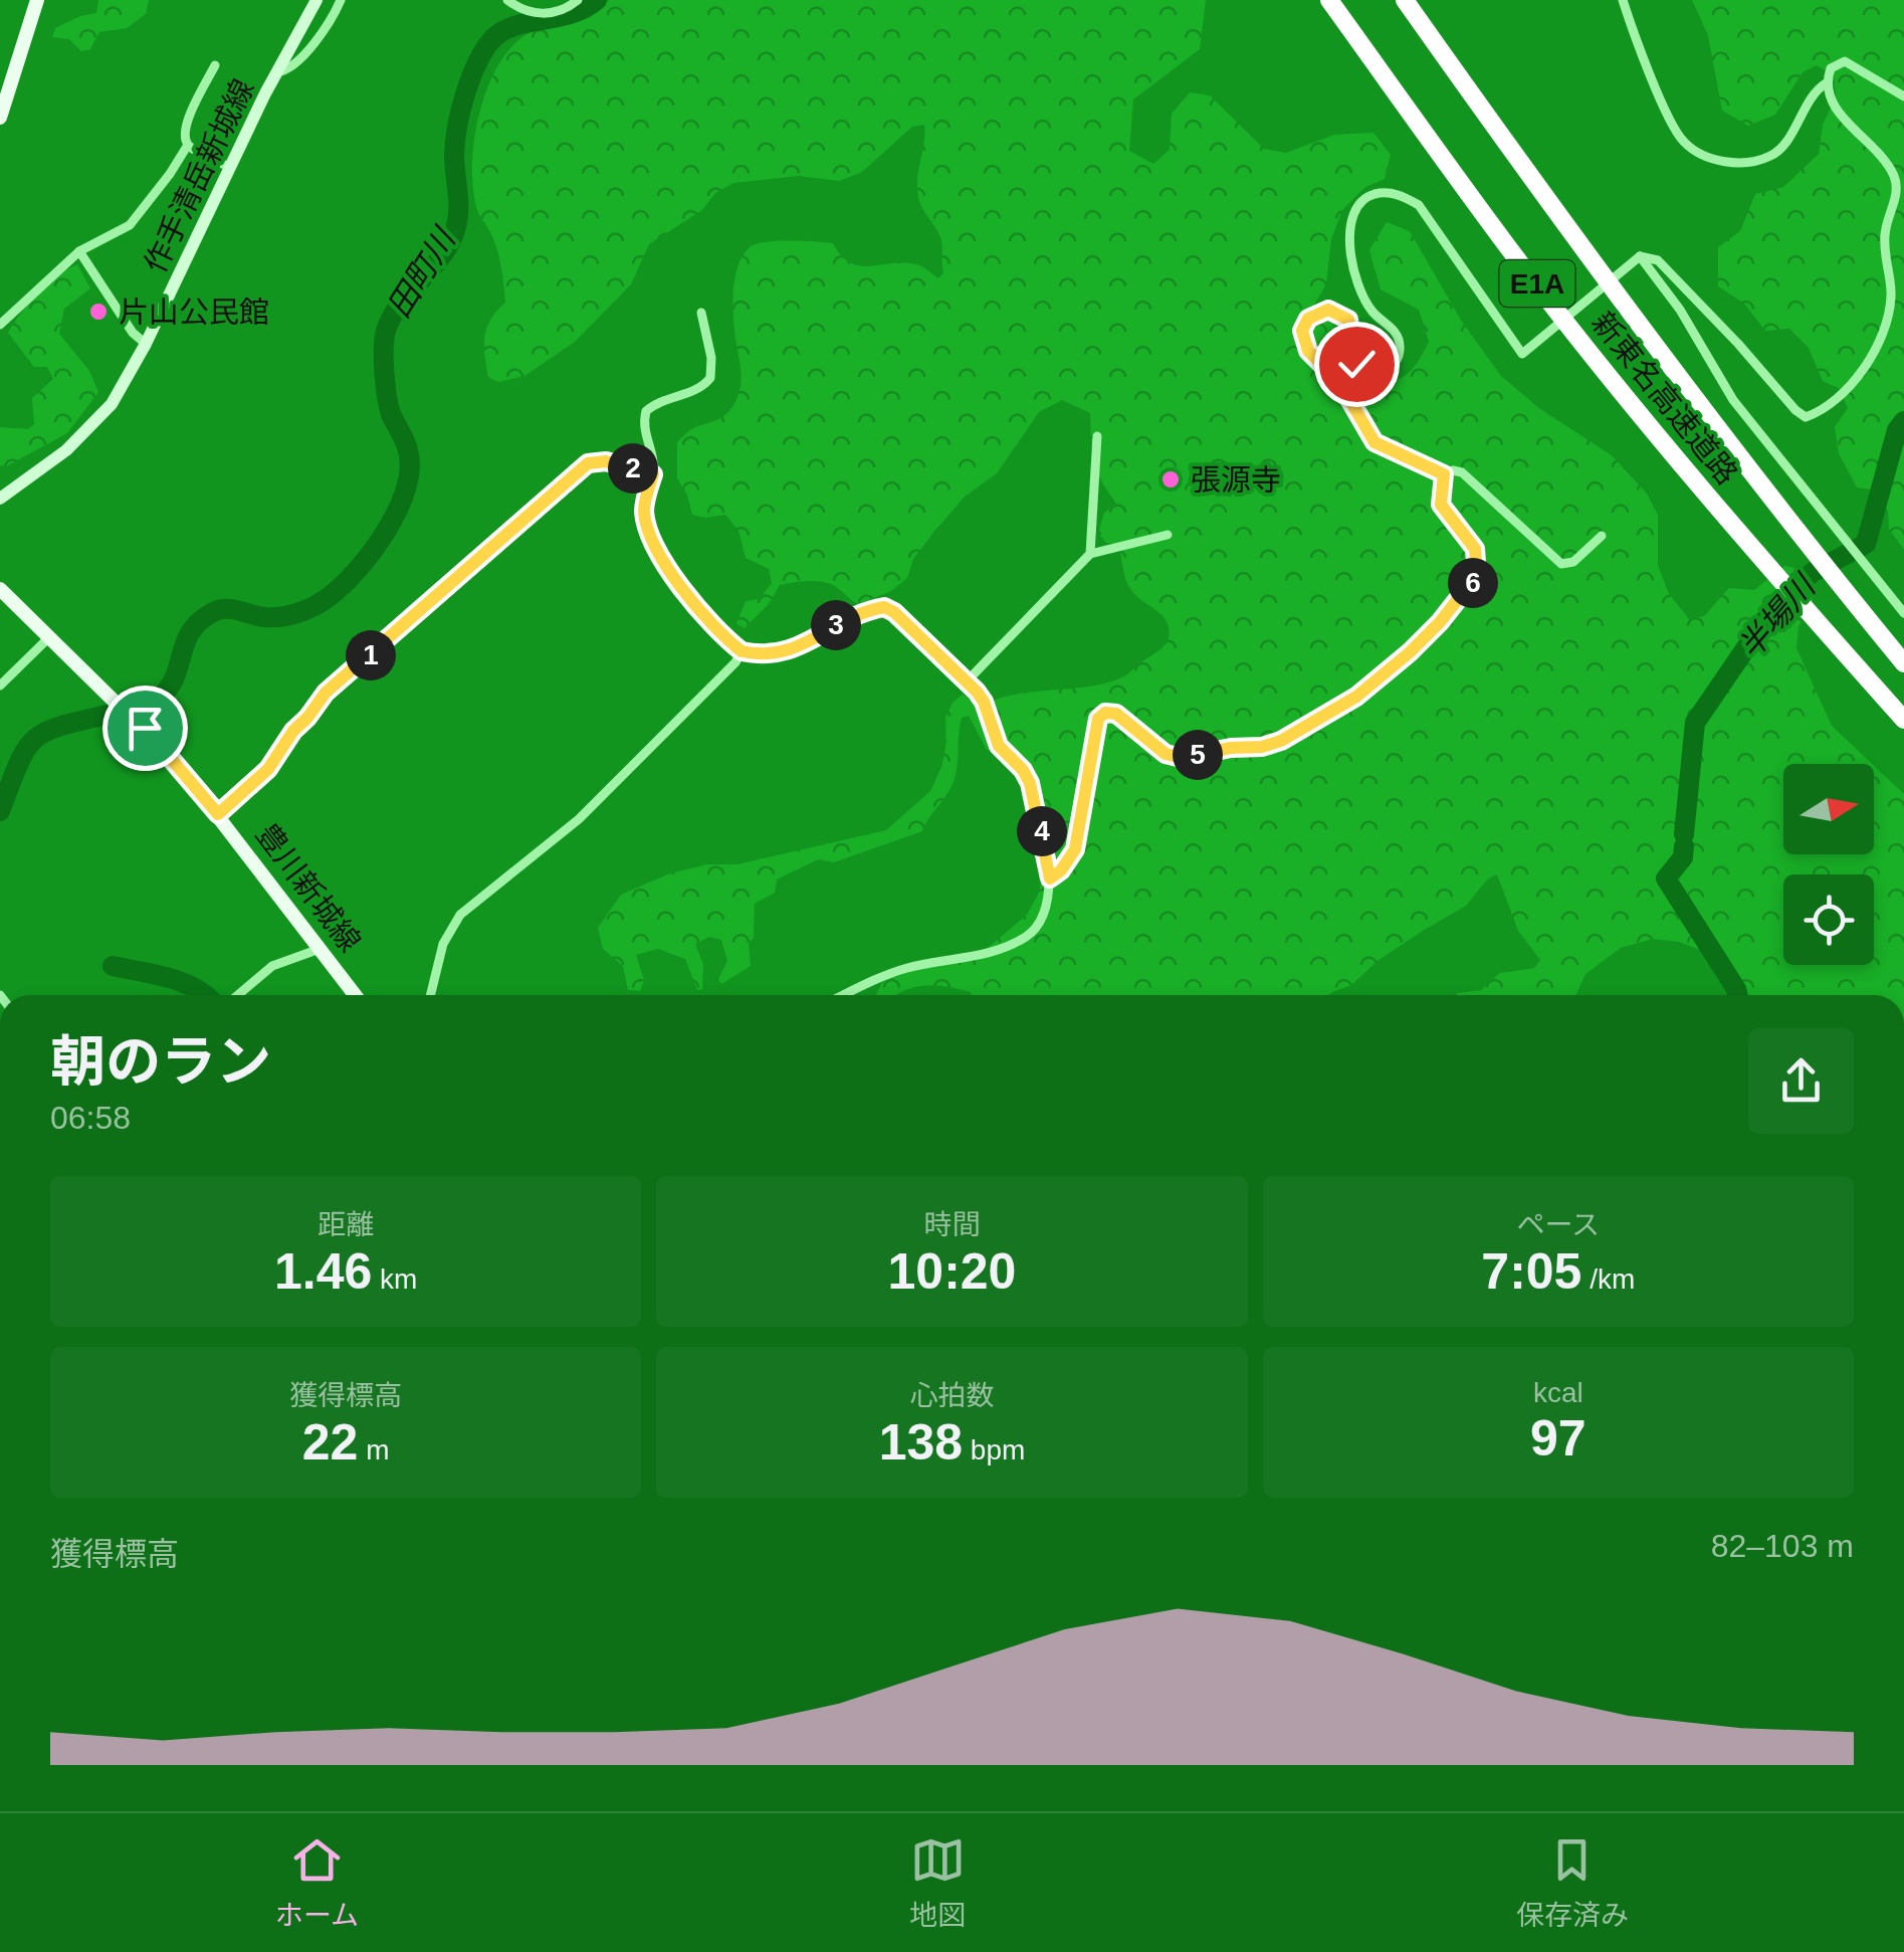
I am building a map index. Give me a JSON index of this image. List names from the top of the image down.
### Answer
{
  "streets": {
    "highway": ["E1A", "新東名高速道路"],
    "main road": ["作手清岳新城線", "豊川新城線"]
  },
  "water": ["田町川", "半場川"],
  "places": ["片山公民館", "張源寺"],
  "north": "right",
  "page": {
    "pins": [
      "2",
      "6",
      "3",
      "1",
      "5",
      "4"
    ],
    "heading": ["朝のラン", "06:58"],
    "stats": [
      ["距離", "1.46 km"],
      ["時間", "10:20"],
      ["ペース", "7:05 /km"],
      ["獲得標高", "22 m"],
      ["心拍数", "138 bpm"],
      ["kcal", "97"]
    ],
    "chart": ["獲得標高", "82–103 m"],
    "tabs": ["ホーム", "地図", "保存済み"]
  }
}
